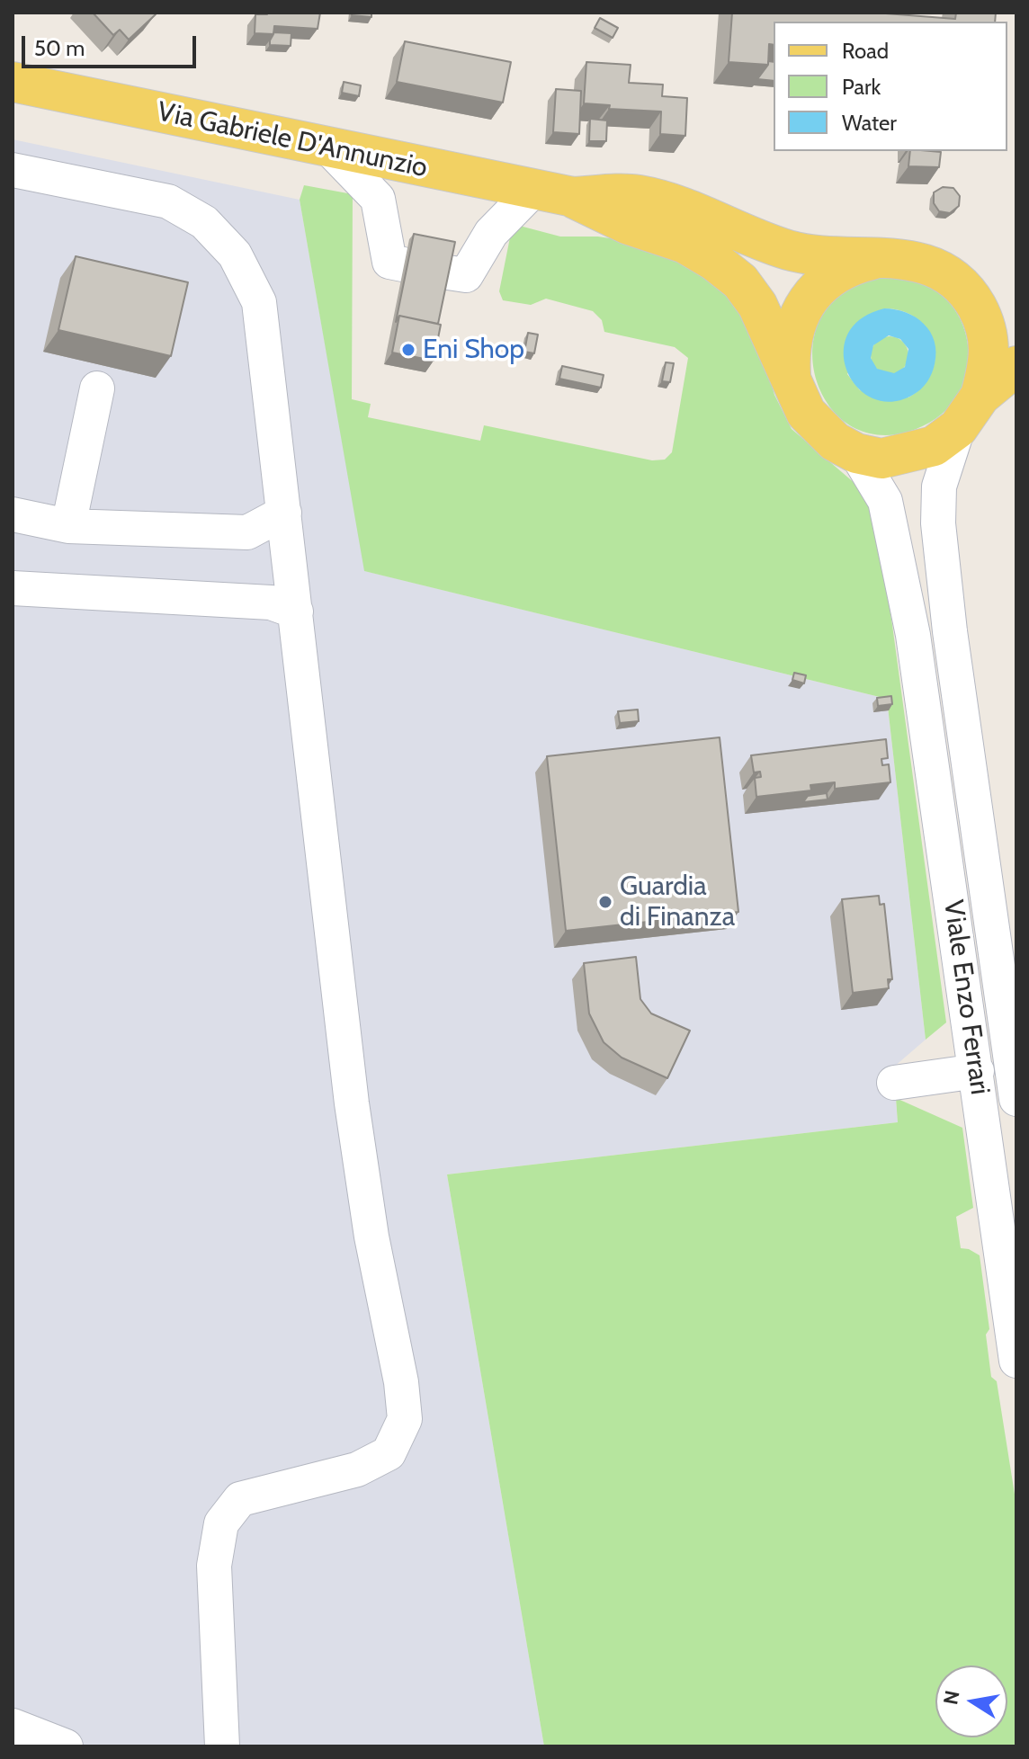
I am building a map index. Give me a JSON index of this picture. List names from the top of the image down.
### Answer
{
  "streets": {
    "main road": ["Via Gabriele D'Annunzio"],
    "street": ["Viale Enzo Ferrari"]
  },
  "places": ["Eni Shop", "Guardia di Finanza"],
  "legend": ["Road", "Park", "Water"],
  "scale_bar": "50 m",
  "north": "left"
}
